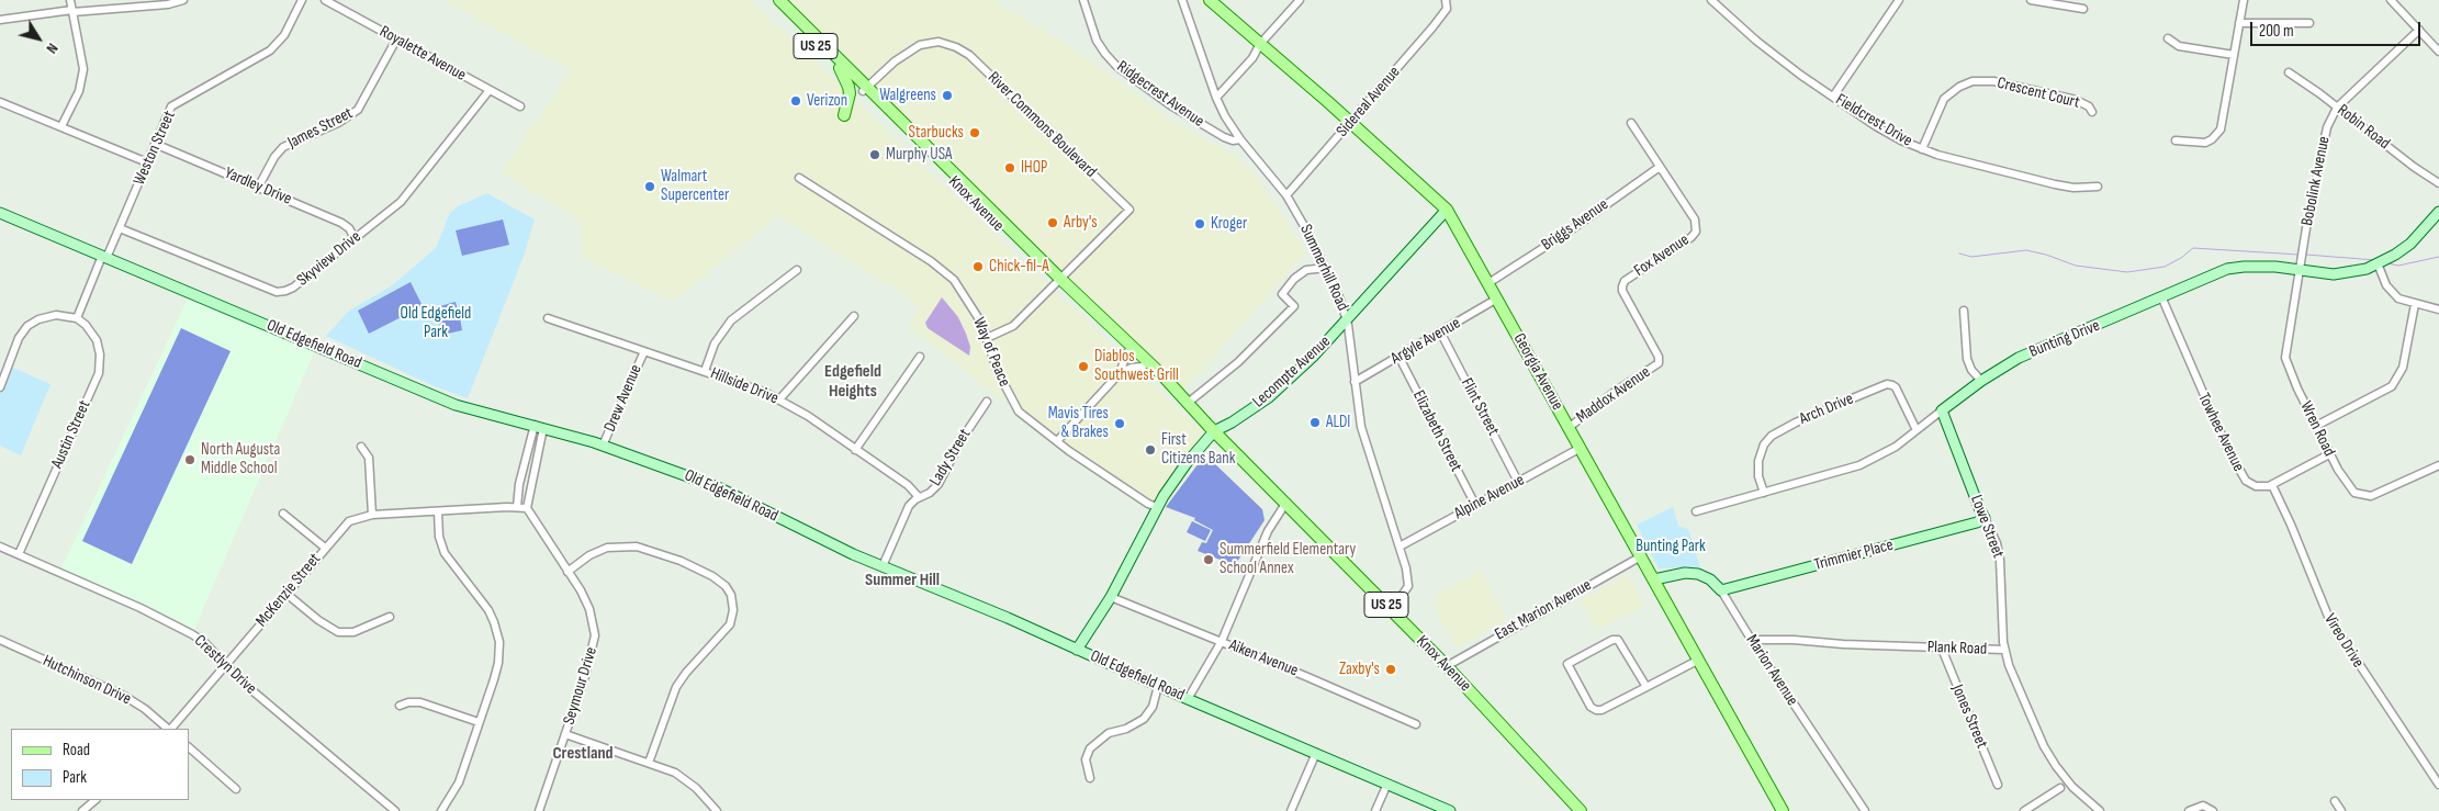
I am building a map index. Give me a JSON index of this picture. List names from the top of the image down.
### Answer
{
  "streets": {
    "main road": ["US 25", "Knox Avenue", "Georgia Avenue"],
    "street": [
      "Royalette Avenue",
      "Crescent Court",
      "Ridgecrest Avenue",
      "Sidereal Avenue",
      "Fieldcrest Drive",
      "River Commons Boulevard",
      "Robin Road",
      "James Street",
      "Weston Street",
      "Bobolink Avenue",
      "Yardley Drive",
      "Briggs Avenue",
      "Fox Avenue",
      "Skyview Drive",
      "Summerhill Road",
      "Bunting Drive",
      "Argyle Avenue",
      "Old Edgefield Road",
      "Way of Peace",
      "Lecompte Avenue",
      "Hillside Drive",
      "Maddox Avenue",
      "Drew Avenue",
      "Flint Street",
      "Arch Drive",
      "Wren Road",
      "Elizabeth Street",
      "Towhee Avenue",
      "Austin Street",
      "Lady Street",
      "Alpine Avenue",
      "Lowe Street",
      "Trimmier Place",
      "McKenzie Street",
      "East Marion Avenue",
      "Vireo Drive",
      "Plank Road",
      "Aiken Avenue",
      "Crestlyn Drive",
      "Marion Avenue",
      "Hutchinson Drive",
      "Seymour Drive",
      "Jones Street"
    ]
  },
  "crossings": [
    ["Royalette Avenue", "James Street"],
    ["Royalette Avenue", "Skyview Drive"],
    ["Crescent Court", "Fieldcrest Drive"],
    ["Ridgecrest Avenue", "Summerhill Road"],
    ["Sidereal Avenue", "Summerhill Road"],
    ["Sidereal Avenue", "Georgia Avenue"],
    ["River Commons Boulevard", "Knox Avenue"],
    ["Robin Road", "Bobolink Avenue"],
    ["James Street", "Yardley Drive"],
    ["Weston Street", "Yardley Drive"],
    ["Weston Street", "Skyview Drive"],
    ["Weston Street", "Old Edgefield Road"],
    ["Weston Street", "Austin Street"],
    ["Bobolink Avenue", "Bunting Drive"],
    ["Bobolink Avenue", "Wren Road"],
    ["Yardley Drive", "Skyview Drive"],
    ["Knox Avenue", "Summerhill Road"],
    ["Knox Avenue", "Lecompte Avenue"],
    ["Knox Avenue", "East Marion Avenue"],
    ["Briggs Avenue", "Fox Avenue"],
    ["Briggs Avenue", "Georgia Avenue"],
    ["Fox Avenue", "Maddox Avenue"],
    ["Summerhill Road", "Argyle Avenue"],
    ["Summerhill Road", "Lecompte Avenue"],
    ["Summerhill Road", "Alpine Avenue"],
    ["Bunting Drive", "Arch Drive"],
    ["Bunting Drive", "Wren Road"],
    ["Bunting Drive", "Towhee Avenue"],
    ["Bunting Drive", "Lowe Street"],
    ["Argyle Avenue", "Georgia Avenue"],
    ["Argyle Avenue", "Flint Street"],
    ["Argyle Avenue", "Elizabeth Street"],
    ["Old Edgefield Road", "Lecompte Avenue"],
    ["Old Edgefield Road", "Drew Avenue"],
    ["Old Edgefield Road", "Lady Street"],
    ["Way of Peace", "Lecompte Avenue"],
    ["Lecompte Avenue", "Georgia Avenue"],
    ["Lecompte Avenue", "Aiken Avenue"],
    ["Georgia Avenue", "Maddox Avenue"],
    ["Georgia Avenue", "Alpine Avenue"],
    ["Georgia Avenue", "East Marion Avenue"],
    ["Georgia Avenue", "Marion Avenue"],
    ["Hillside Drive", "Drew Avenue"],
    ["Hillside Drive", "Lady Street"],
    ["Flint Street", "Alpine Avenue"],
    ["Elizabeth Street", "Alpine Avenue"],
    ["Towhee Avenue", "Vireo Drive"],
    ["Austin Street", "Crestlyn Drive"],
    ["Lowe Street", "Trimmier Place"],
    ["Lowe Street", "Plank Road"],
    ["Trimmier Place", "Marion Avenue"],
    ["McKenzie Street", "Crestlyn Drive"],
    ["Plank Road", "Marion Avenue"],
    ["Plank Road", "Jones Street"]
  ],
  "districts": ["Edgefield Heights", "Summer Hill", "Crestland"],
  "parks": ["Old Edgefield Park", "Bunting Park"],
  "places": [
    "Walgreens",
    "Verizon",
    "Starbucks",
    "Murphy USA",
    "IHOP",
    "Walmart Supercenter",
    "Arby's",
    "Kroger",
    "Chick-fil-A",
    "Diablos Southwest Grill",
    "ALDI",
    "Mavis Tires & Brakes",
    "First Citizens Bank",
    "North Augusta Middle School",
    "Summerfield Elementary School Annex",
    "Zaxby's"
  ],
  "legend": ["Road", "Park"],
  "scale_bar": "200 m",
  "north": "bottom right"
}
